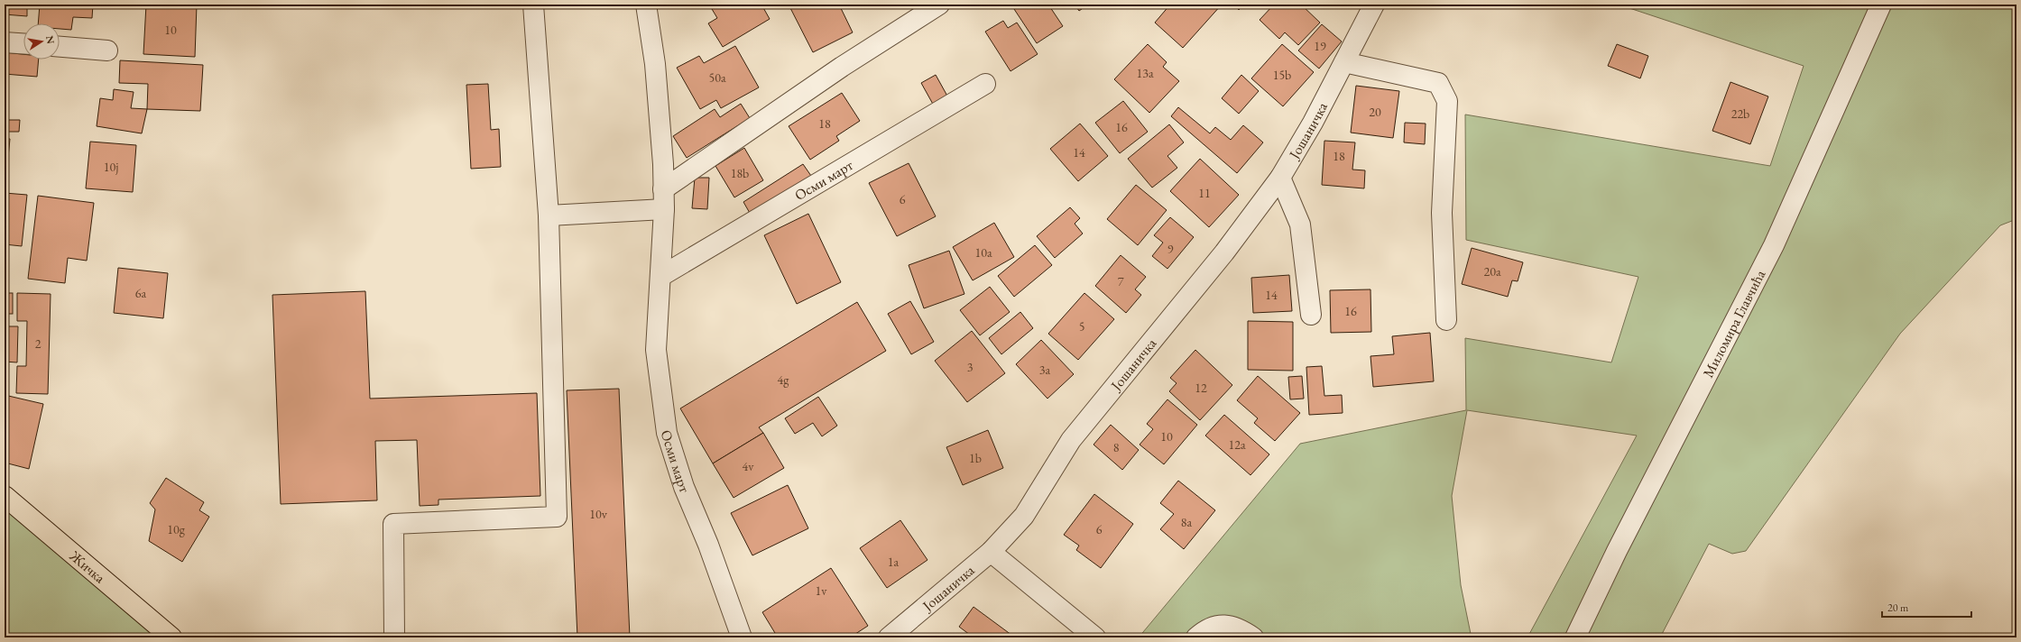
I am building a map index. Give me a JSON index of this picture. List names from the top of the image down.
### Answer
{
  "streets": {
    "main road": ["Жичка"],
    "street": ["Јошаничка", "Осми март", "Миломира Главчића"]
  },
  "house_numbers": [
    "10",
    "19",
    "13a",
    "15b",
    "50a",
    "20",
    "22b",
    "18",
    "16",
    "14",
    "18",
    "10j",
    "18b",
    "11",
    "6",
    "9",
    "10a",
    "20a",
    "7",
    "6a",
    "14",
    "16",
    "5",
    "2",
    "3",
    "3a",
    "4g",
    "12",
    "10",
    "12a",
    "8",
    "1b",
    "4v",
    "10v",
    "8a",
    "10g",
    "6",
    "1a",
    "1v"
  ],
  "scale_bar": "20 m",
  "north": "right"
}
